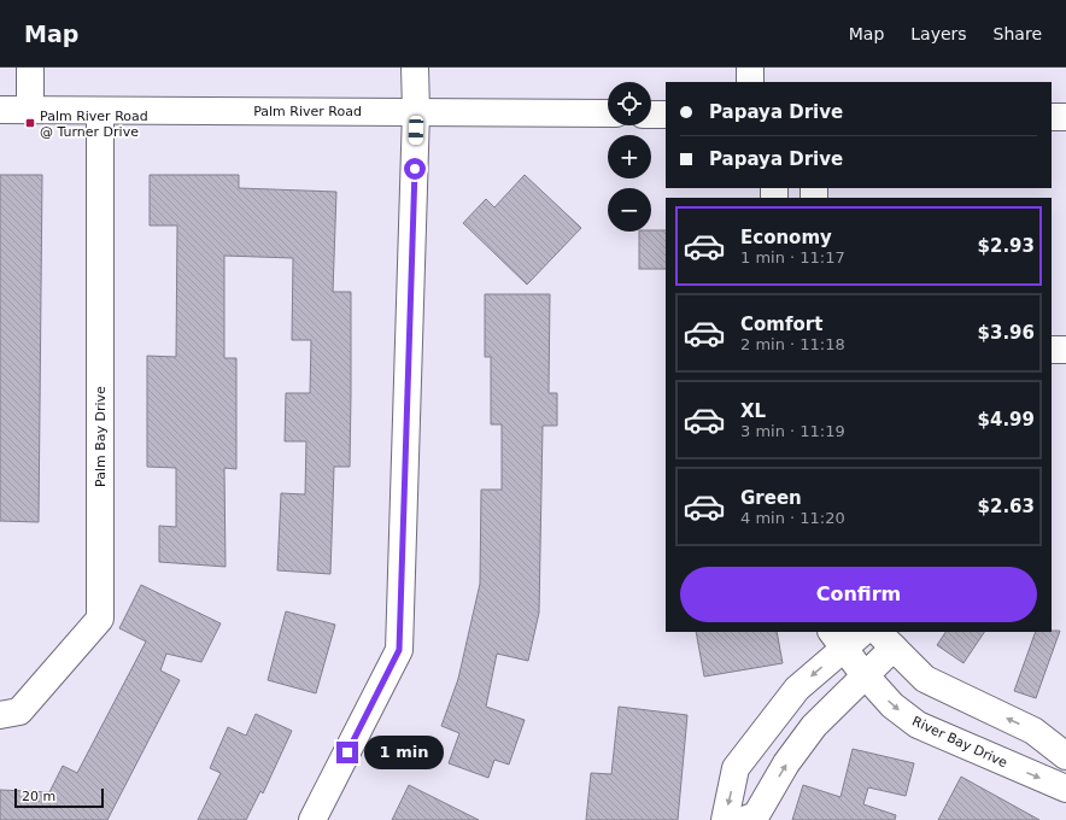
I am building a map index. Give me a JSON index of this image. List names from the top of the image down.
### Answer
{
  "streets": {
    "street": ["Palm River Road", "Palm Bay Drive", "River Bay Drive"]
  },
  "crossings": [
    ["Palm River Road", "Palm Bay Drive"]
  ],
  "places": {
    "transit": ["Palm River Road @ Turner Drive"]
  },
  "scale_bar": "20 m",
  "page": {
    "header": "Map",
    "nav": ["Map", "Layers", "Share"],
    "map_buttons": ["+", "−"],
    "banner": ["Papaya Drive", "Papaya Drive"],
    "list": [
      {
        "name": "Economy",
        "note": "1 min · 11:17",
        "value": "$2.93"
      },
      {
        "name": "Comfort",
        "note": "2 min · 11:18",
        "value": "$3.96"
      },
      {
        "name": "XL",
        "note": "3 min · 11:19",
        "value": "$4.99"
      },
      {
        "name": "Green",
        "note": "4 min · 11:20",
        "value": "$2.63"
      }
    ],
    "buttons": "Confirm",
    "bubble": "1 min",
    "scale": "20 m"
  }
}
